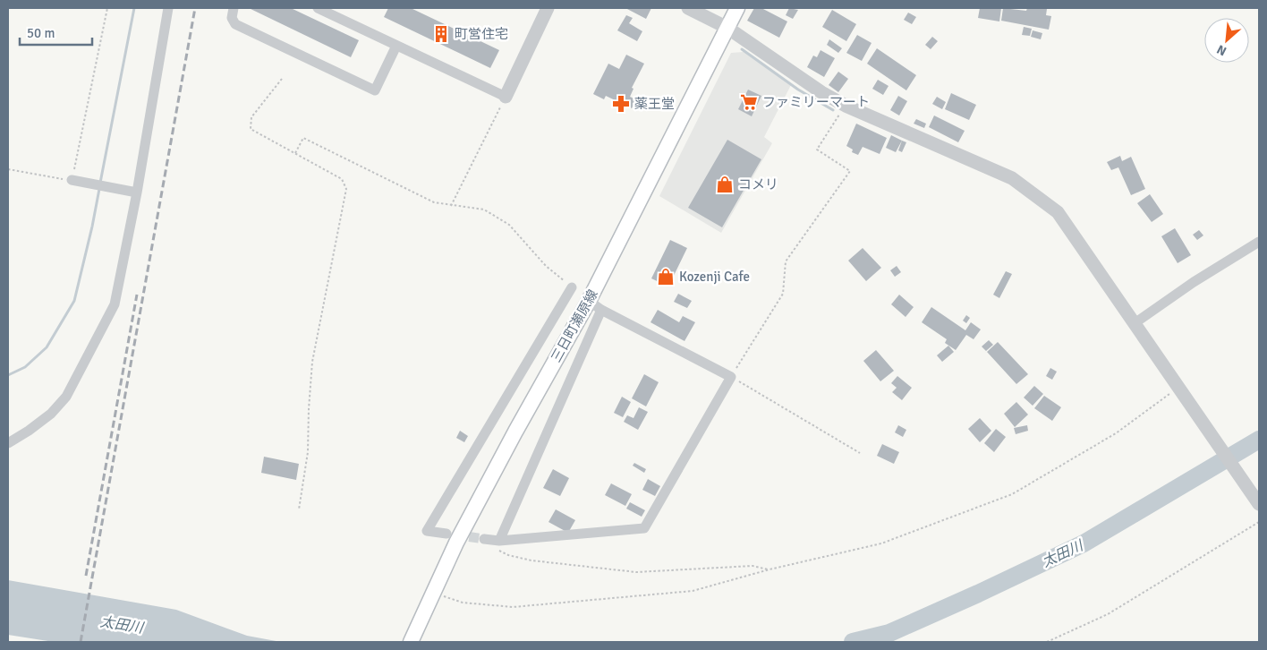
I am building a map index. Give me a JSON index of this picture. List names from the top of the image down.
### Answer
{
  "streets": {
    "main road": ["三日町瀬原線"]
  },
  "water": ["太田川"],
  "places": {
    "building": ["町営住宅"],
    "supermarket": ["ファミリーマート"],
    "pharmacy": ["薬王堂"],
    "shop": ["コメリ", "Kozenji Cafe"]
  },
  "scale_bar": "50 m",
  "north": "bottom left"
}
